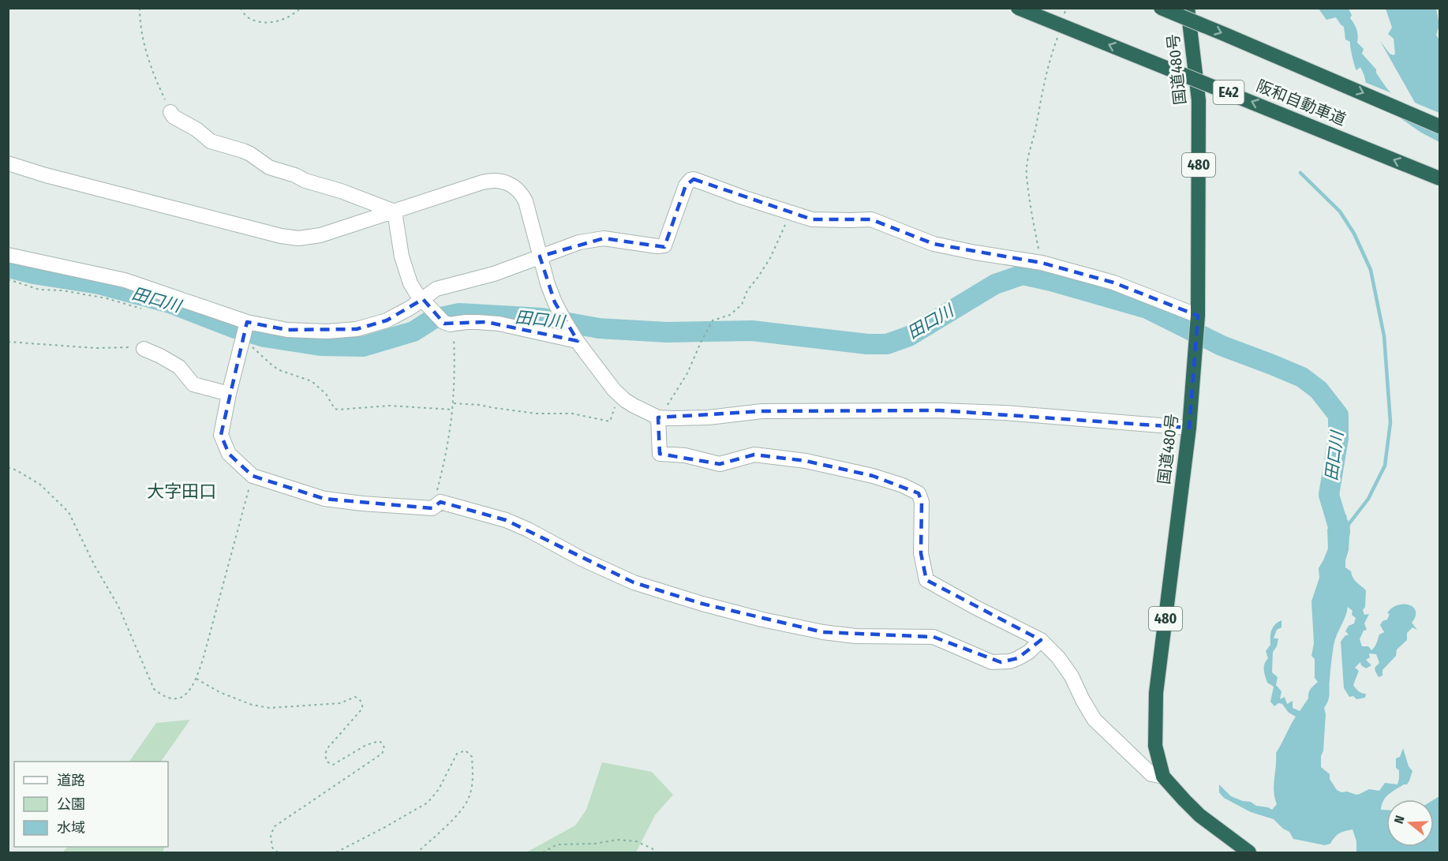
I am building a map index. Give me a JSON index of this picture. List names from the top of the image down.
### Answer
{
  "streets": {
    "highway": [
      "国道480号",
      "E42",
      "阪和自動車道",
      "480"
    ]
  },
  "districts": ["大字田口"],
  "water": ["田口川"],
  "legend": ["道路", "公園", "水域"],
  "north": "left"
}
